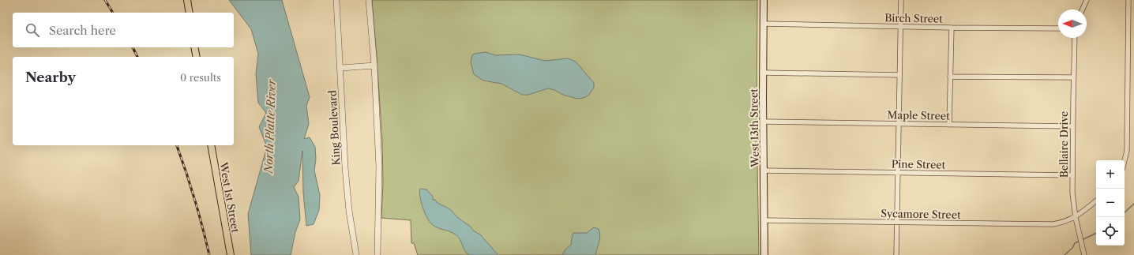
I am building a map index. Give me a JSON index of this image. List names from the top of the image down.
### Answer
{
  "streets": {
    "main road": ["West 13th Street", "West 1st Street"],
    "street": [
      "Birch Street",
      "Maple Street",
      "King Boulevard",
      "Bellaire Drive",
      "Pine Street",
      "Sycamore Street"
    ]
  },
  "crossings": [
    ["Birch Street", "West 13th Street"],
    ["Maple Street", "West 13th Street"],
    ["Maple Street", "Bellaire Drive"],
    ["West 13th Street", "Pine Street"],
    ["West 13th Street", "Sycamore Street"],
    ["Bellaire Drive", "Pine Street"],
    ["Bellaire Drive", "Sycamore Street"]
  ],
  "water": ["North Platte River"],
  "north": "left",
  "page": {
    "search": "Search here",
    "heading": ["Nearby", "0 results"],
    "map_buttons": ["+", "−"]
  }
}
